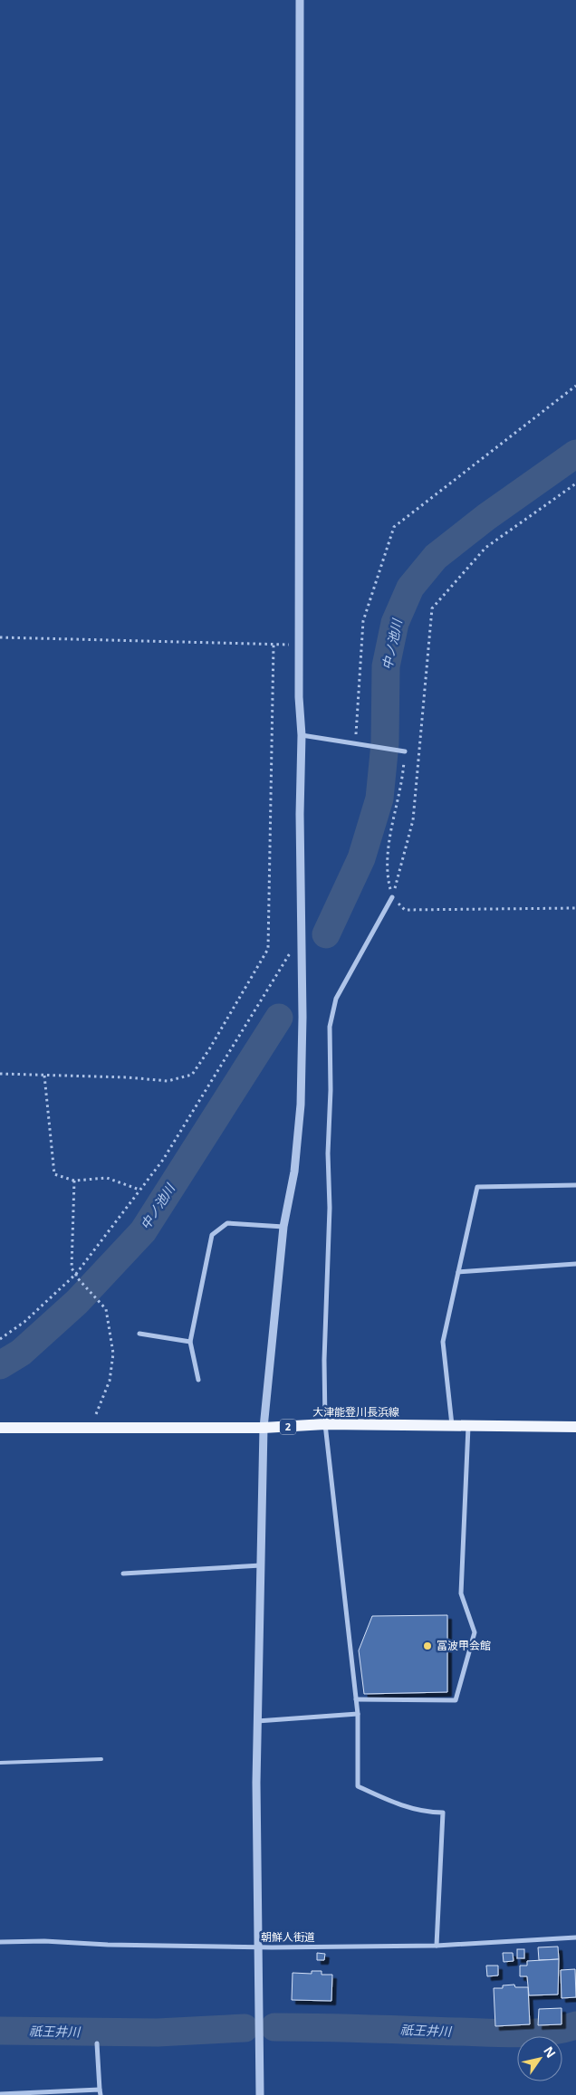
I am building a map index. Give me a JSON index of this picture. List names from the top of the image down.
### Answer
{
  "streets": {
    "main road": ["大津能登川長浜線", "2"],
    "street": ["朝鮮人街道"]
  },
  "water": ["中ノ池川", "祇王井川"],
  "places": ["冨波甲会館"],
  "north": "top right"
}
